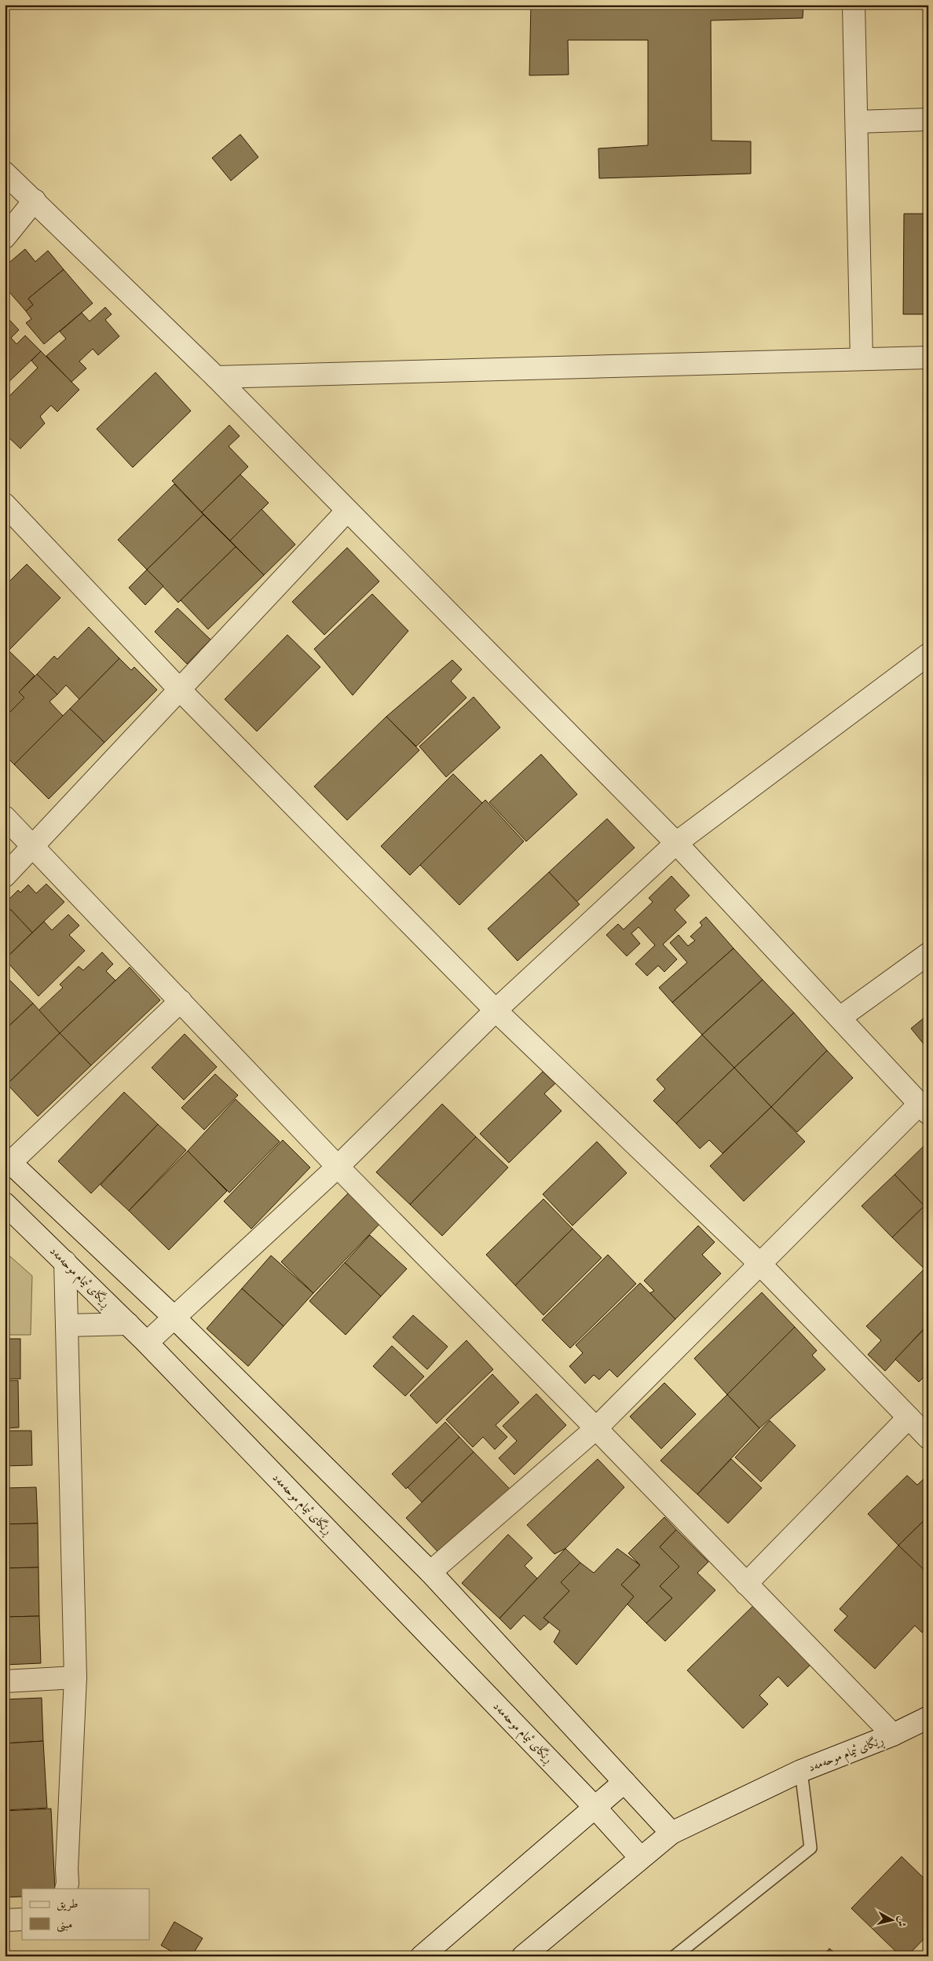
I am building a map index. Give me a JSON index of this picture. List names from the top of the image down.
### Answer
{
  "streets": {
    "street": ["ڕێگای ئیمام موحەمەد"]
  },
  "legend": ["طريق", "مبنى"],
  "north": "right"
}
